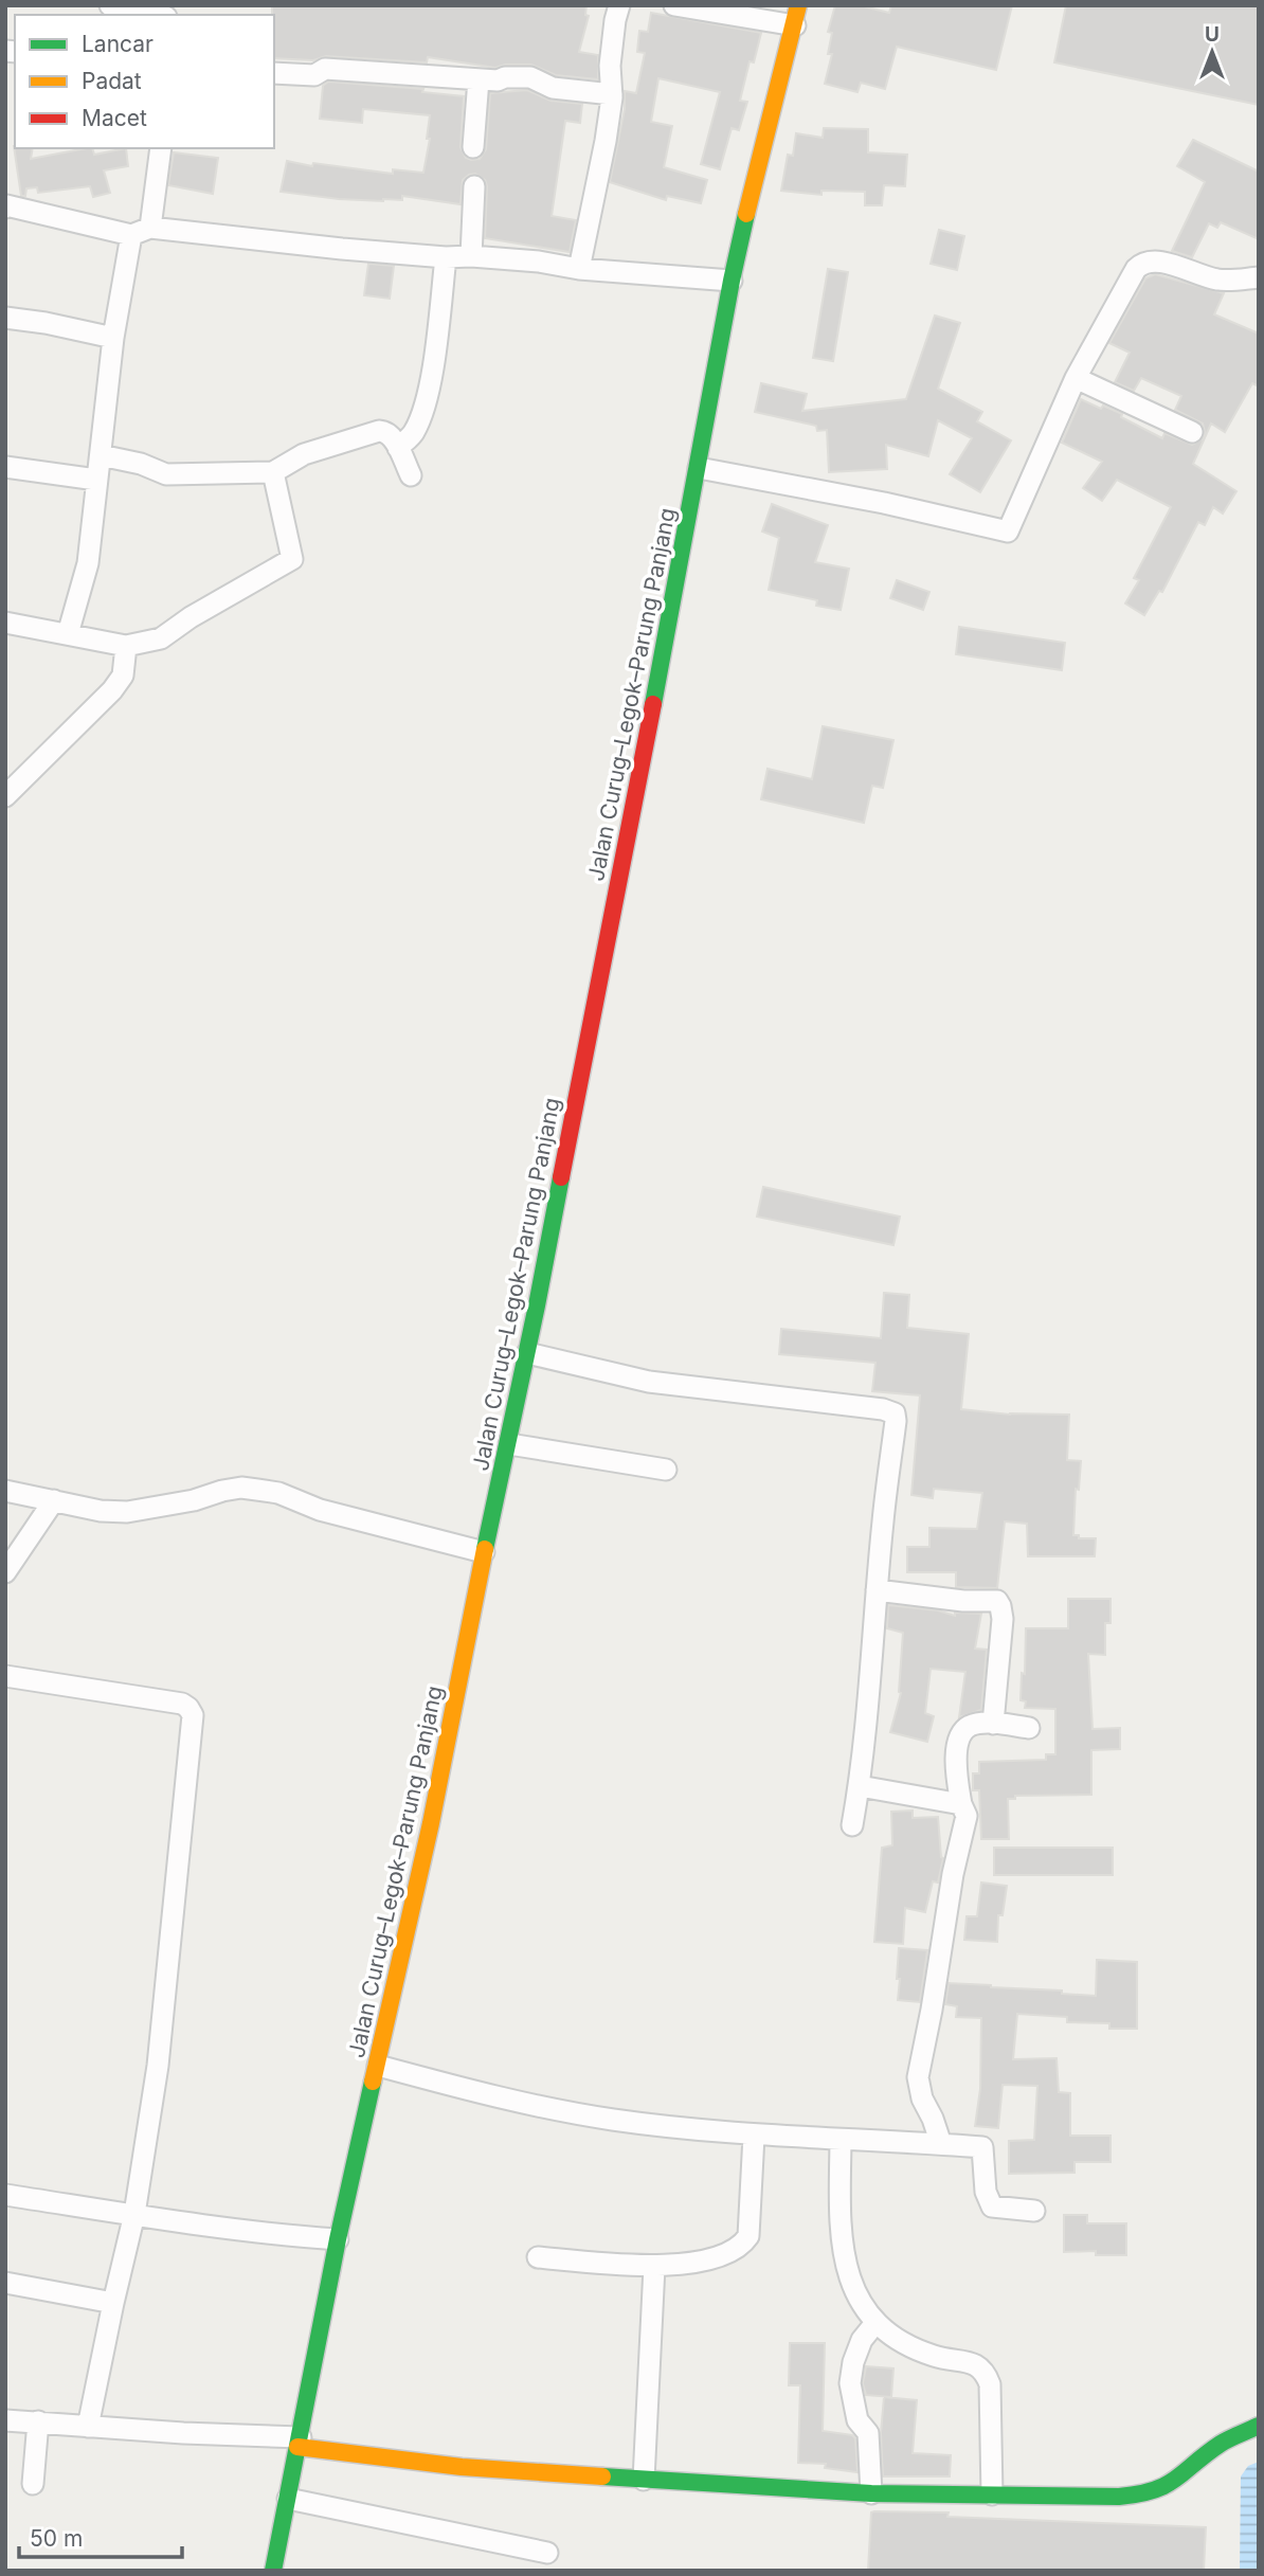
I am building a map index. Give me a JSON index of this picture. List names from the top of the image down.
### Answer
{
  "streets": {
    "main road": ["Jalan Curug–Legok–Parung Panjang"]
  },
  "legend": ["Lancar", "Padat", "Macet"],
  "scale_bar": "50 m",
  "north": "top"
}
